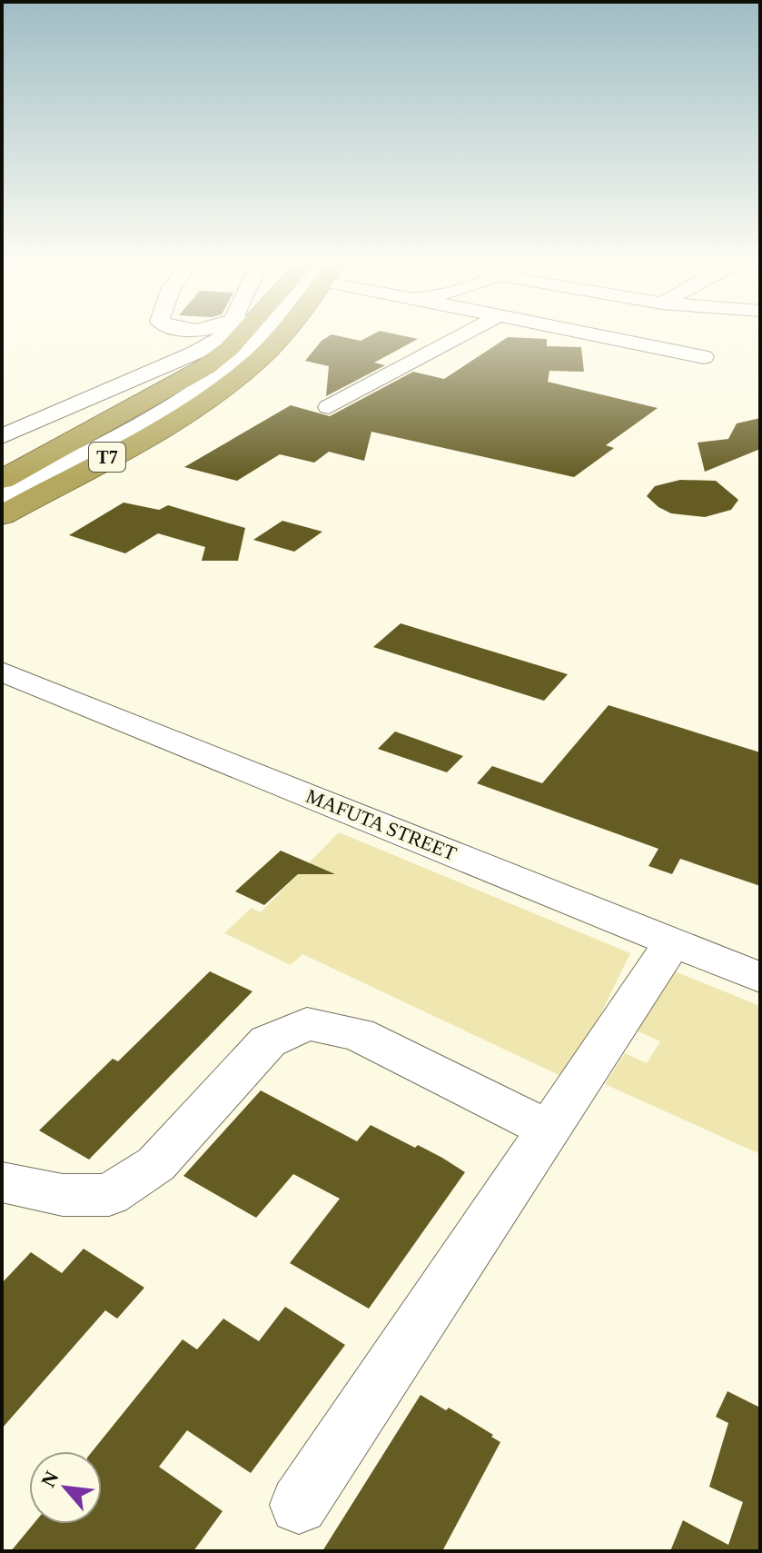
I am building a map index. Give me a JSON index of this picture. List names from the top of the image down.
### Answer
{
  "streets": {
    "highway": ["T7"],
    "lane": ["MAFUTA STREET"]
  },
  "north": "top left"
}
